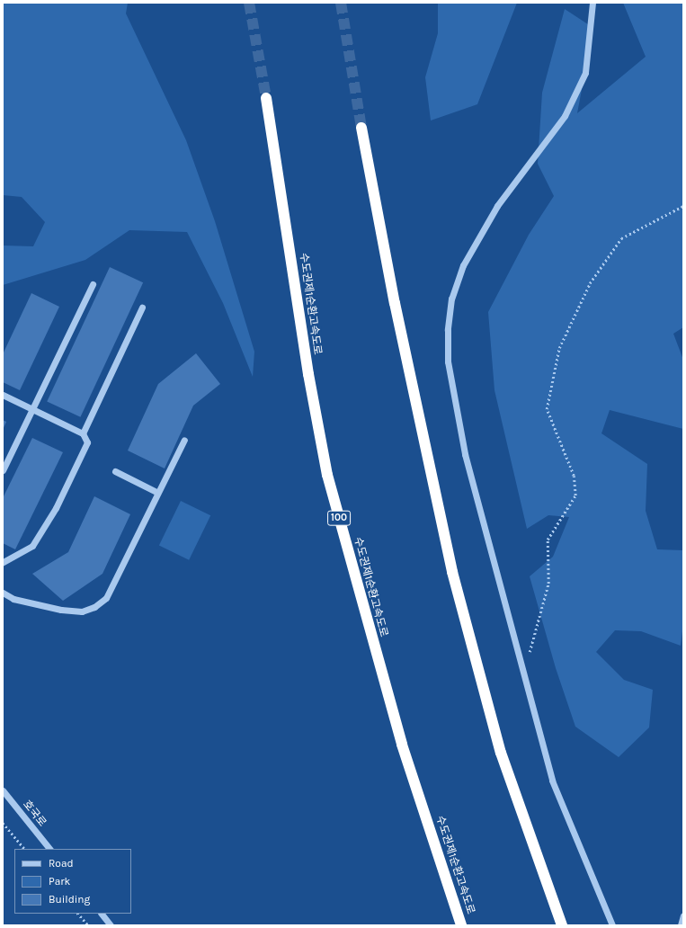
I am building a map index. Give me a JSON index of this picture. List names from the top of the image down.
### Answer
{
  "streets": {
    "highway": ["수도권제1순환고속도로", "100"],
    "street": ["호국로"]
  },
  "legend": ["Road", "Park", "Building"]
}
